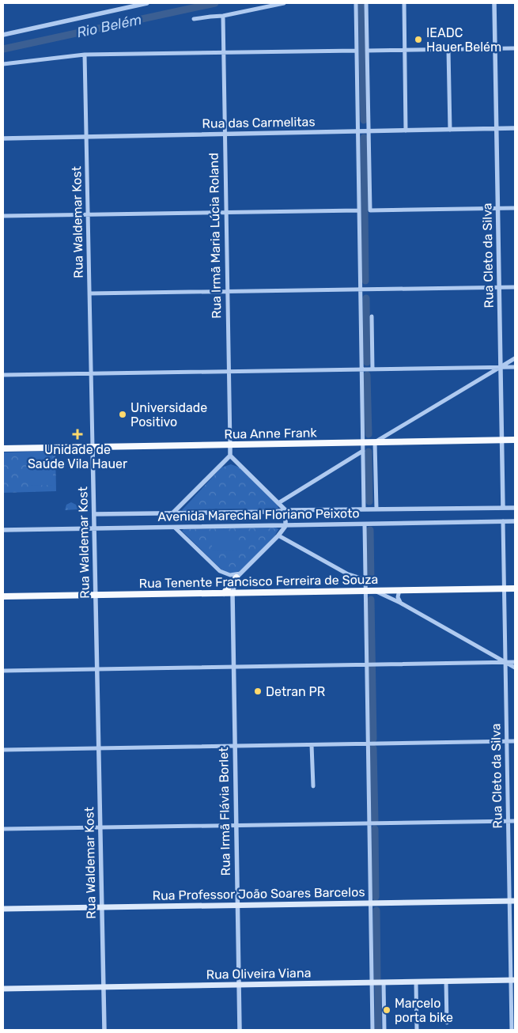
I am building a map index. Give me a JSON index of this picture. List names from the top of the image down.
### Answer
{
  "streets": {
    "main road": [
      "Rua Anne Frank",
      "Rua Tenente Francisco Ferreira de Souza",
      "Rua Professor João Soares Barcelos",
      "Rua Oliveira Viana"
    ],
    "street": [
      "Rua das Carmelitas",
      "Rua Waldemar Kost",
      "Rua Irmã Maria Lúcia Roland",
      "Rua Cleto da Silva",
      "Avenida Marechal Floriano Peixoto",
      "Rua Irmã Flávia Borlet"
    ]
  },
  "crossings": [
    ["Rua das Carmelitas", "Rua Waldemar Kost"],
    ["Rua das Carmelitas", "Rua Irmã Maria Lúcia Roland"],
    ["Rua das Carmelitas", "Rua Cleto da Silva"],
    ["Rua Waldemar Kost", "Rua Anne Frank"],
    ["Rua Waldemar Kost", "Avenida Marechal Floriano Peixoto"],
    ["Rua Waldemar Kost", "Rua Tenente Francisco Ferreira de Souza"],
    ["Rua Waldemar Kost", "Rua Professor João Soares Barcelos"],
    ["Rua Waldemar Kost", "Rua Oliveira Viana"],
    ["Rua Irmã Maria Lúcia Roland", "Rua Anne Frank"],
    ["Rua Cleto da Silva", "Rua Anne Frank"],
    ["Rua Cleto da Silva", "Avenida Marechal Floriano Peixoto"],
    ["Rua Cleto da Silva", "Rua Tenente Francisco Ferreira de Souza"],
    ["Rua Cleto da Silva", "Rua Professor João Soares Barcelos"],
    ["Rua Cleto da Silva", "Rua Oliveira Viana"],
    ["Rua Tenente Francisco Ferreira de Souza", "Rua Irmã Flávia Borlet"],
    ["Rua Irmã Flávia Borlet", "Rua Professor João Soares Barcelos"],
    ["Rua Irmã Flávia Borlet", "Rua Oliveira Viana"]
  ],
  "water": ["Rio Belém"],
  "places": {
    "other": [
      "IEADC Hauer Belém",
      "Universidade Positivo",
      "Detran PR",
      "Marcelo porta bike"
    ],
    "health": ["Unidade de Saúde Vila Hauer"]
  }
}
